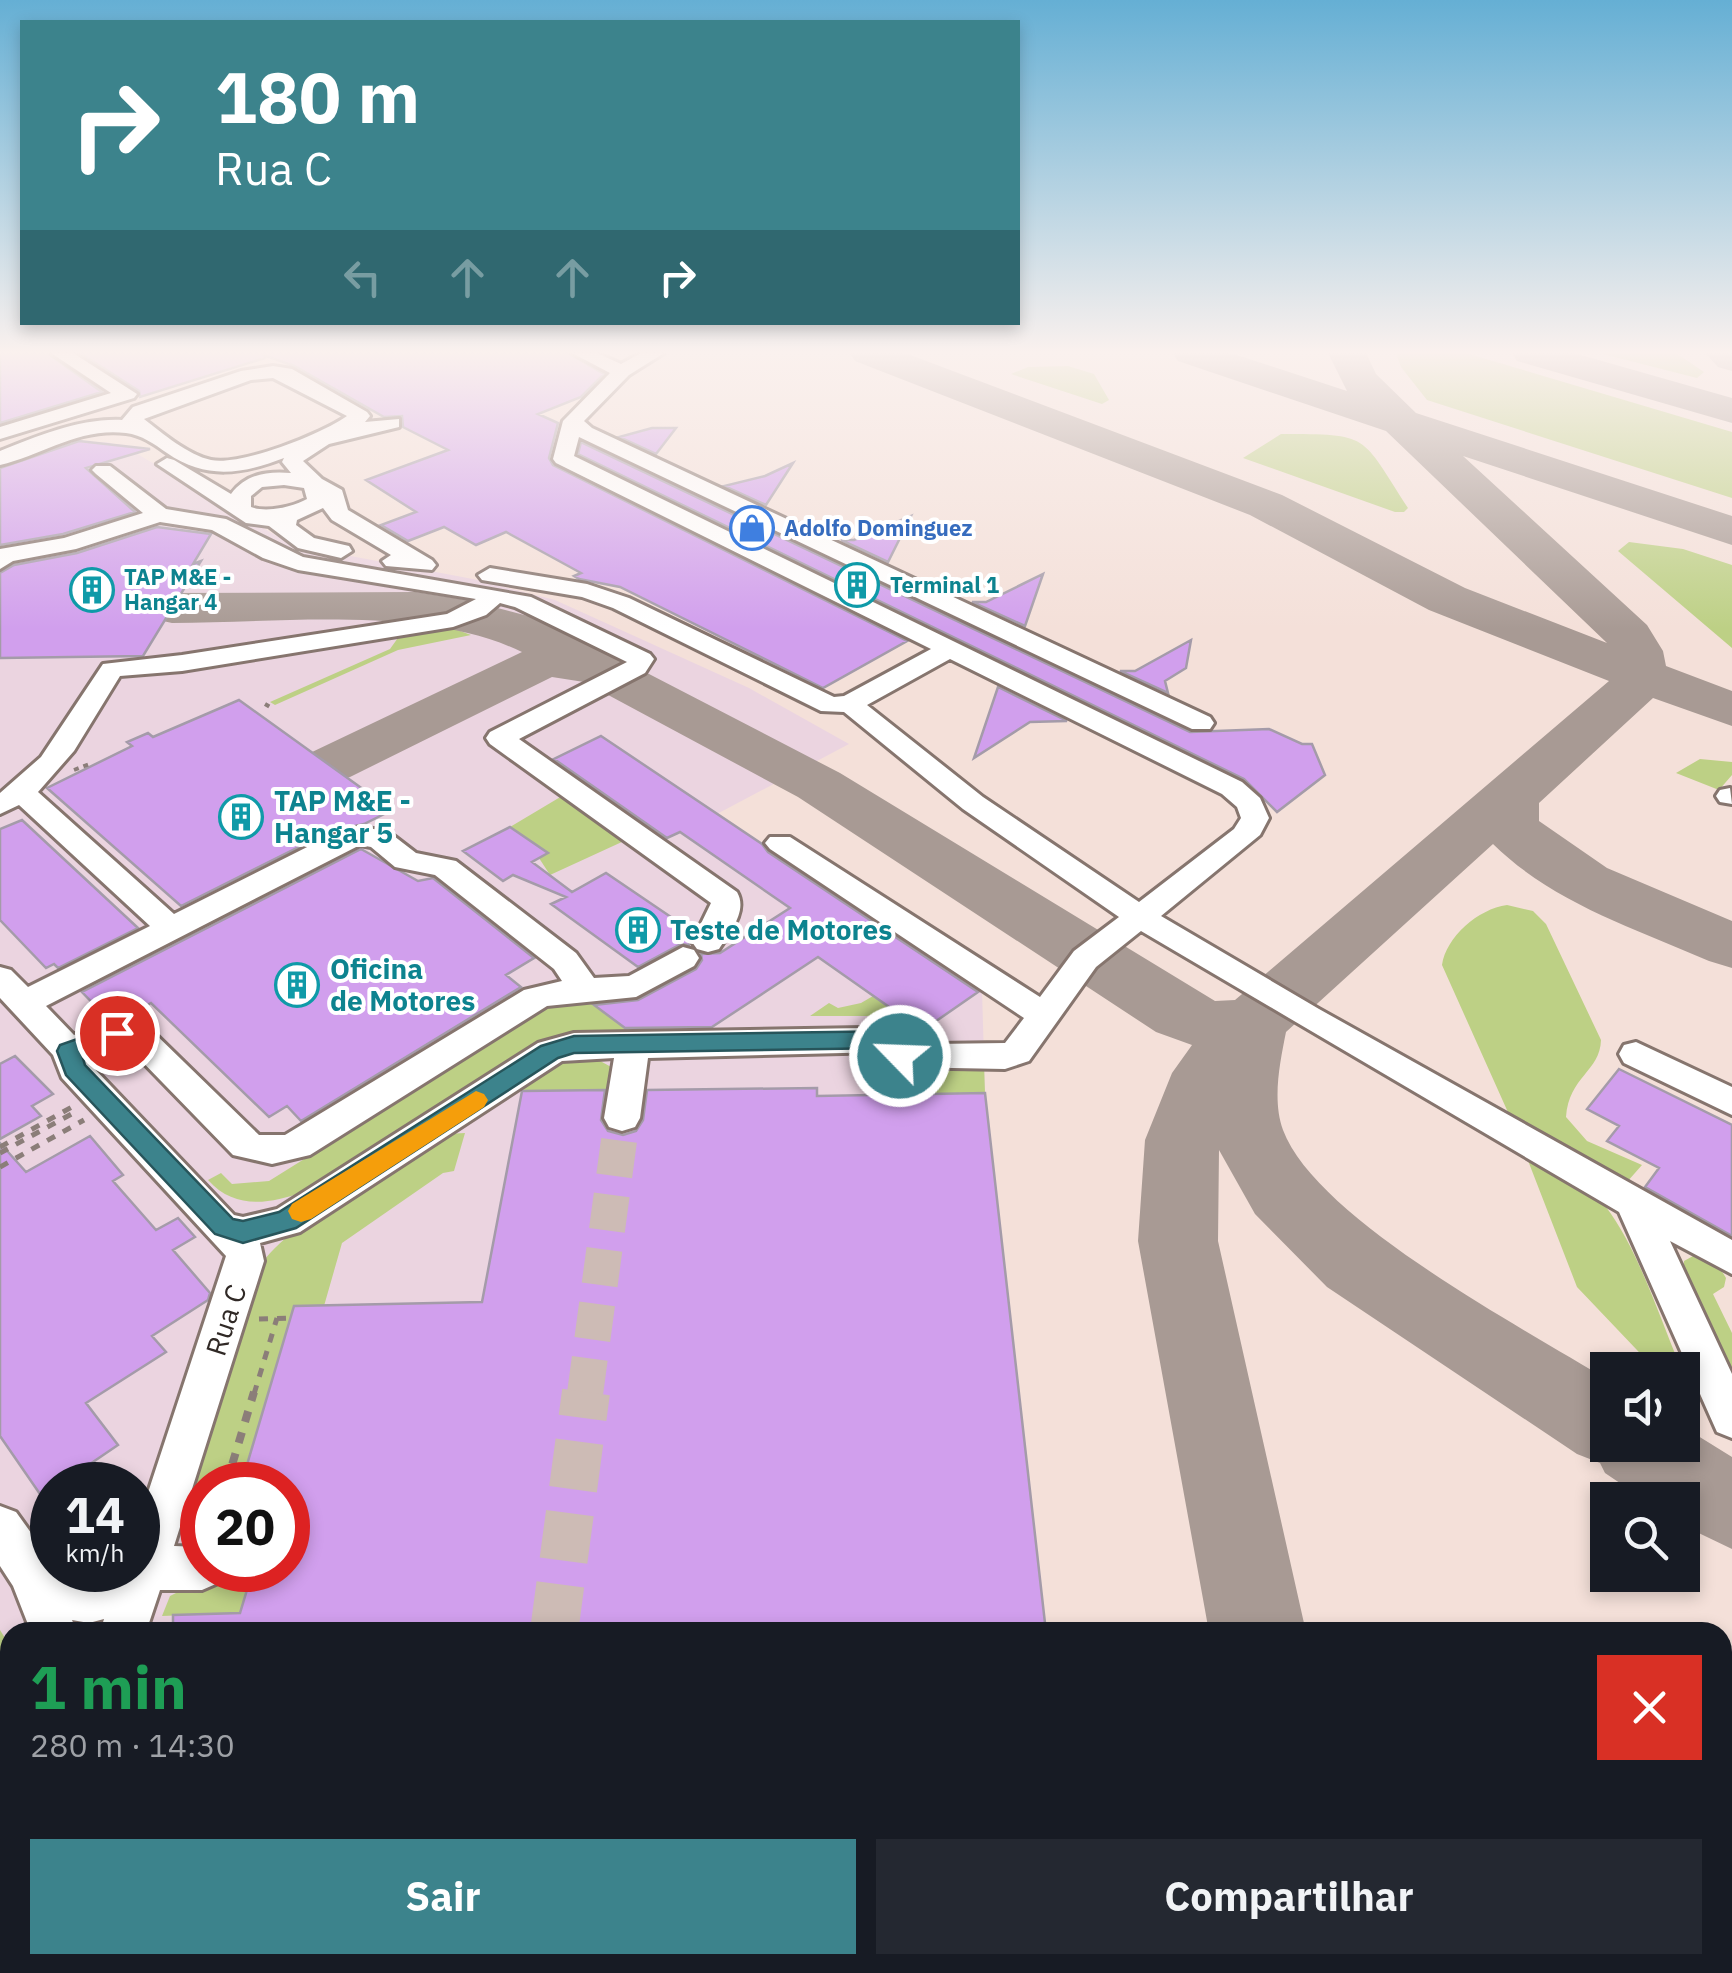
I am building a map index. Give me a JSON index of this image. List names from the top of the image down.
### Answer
{
  "streets": {
    "street": ["Rua C"]
  },
  "places": {
    "shop": ["Adolfo Dominguez"],
    "building": [
      "Terminal 1",
      "TAP M&E - Hangar 4",
      "TAP M&E - Hangar 5",
      "Teste de Motores",
      "Oficina de Motores"
    ]
  },
  "page": {
    "turn": ["180 m", "Rua C"],
    "speed": "14 km/h",
    "limit": "20",
    "heading": ["1 min", "280 m · 14:30"],
    "buttons": ["Sair", "Compartilhar"]
  }
}
